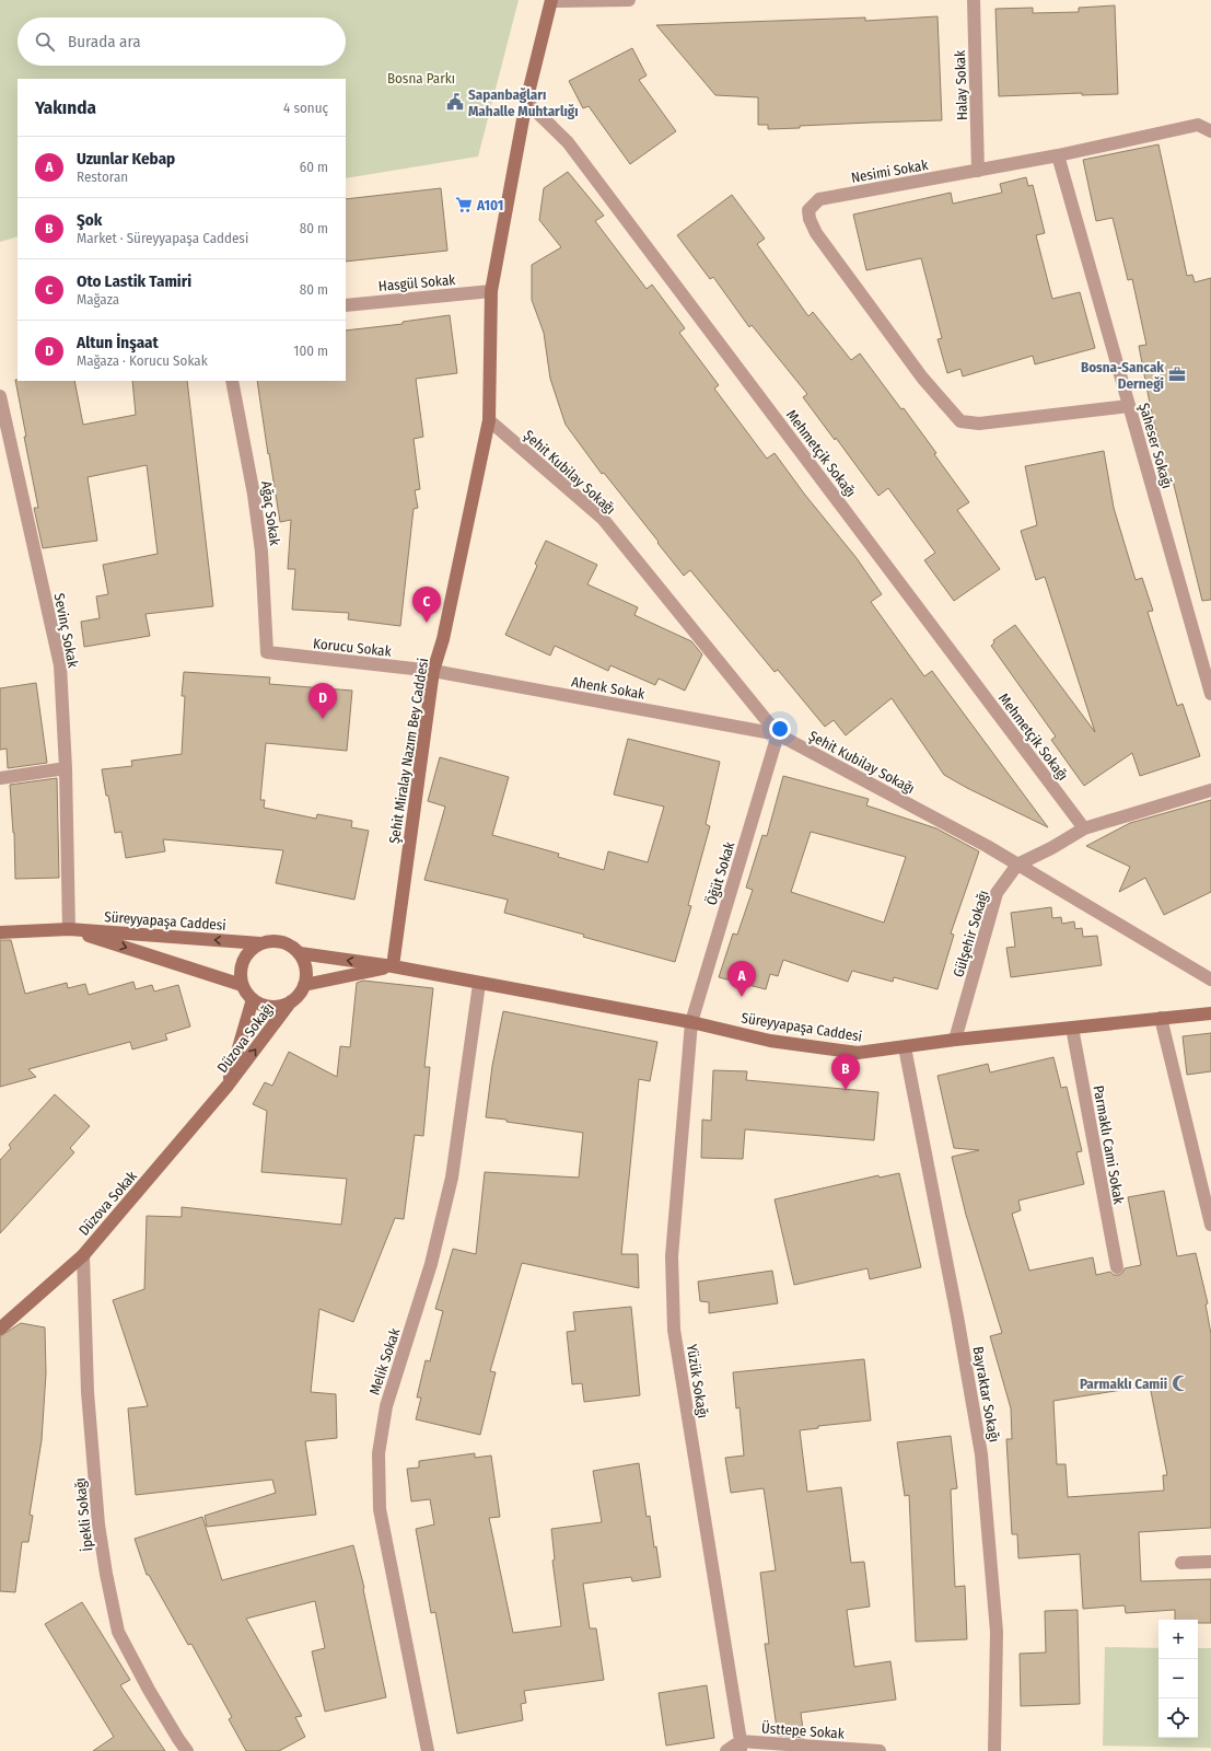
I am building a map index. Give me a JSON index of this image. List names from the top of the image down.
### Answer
{
  "streets": {
    "street": [
      "Halay Sokak",
      "Nesimi Sokak",
      "Hasgül Sokak",
      "Şaheser Sokağı",
      "Mehmetçik Sokağı",
      "Şehit Kubilay Sokağı",
      "Ağaç Sokak",
      "Sevinç Sokak",
      "Korucu Sokak",
      "Ahenk Sokak",
      "Şehit Miralay Nazım Bey Caddesi",
      "Öğüt Sokak",
      "Süreyyapaşa Caddesi",
      "Gülşehir Sokağı",
      "Düzova Sokağı",
      "Parmaklı Cami Sokak",
      "Düzova Sokak",
      "Melik Sokak",
      "Yüzük Sokağı",
      "Bayraktar Sokağı",
      "İpekli Sokağı",
      "Üsttepe Sokak"
    ]
  },
  "crossings": [
    ["Halay Sokak", "Nesimi Sokak"],
    ["Nesimi Sokak", "Şaheser Sokağı"],
    ["Hasgül Sokak", "Şehit Miralay Nazım Bey Caddesi"],
    ["Mehmetçik Sokağı", "Şehit Miralay Nazım Bey Caddesi"],
    ["Mehmetçik Sokağı", "Gülşehir Sokağı"],
    ["Şehit Kubilay Sokağı", "Ahenk Sokak"],
    ["Şehit Kubilay Sokağı", "Şehit Miralay Nazım Bey Caddesi"],
    ["Şehit Kubilay Sokağı", "Öğüt Sokak"],
    ["Şehit Kubilay Sokağı", "Gülşehir Sokağı"],
    ["Ağaç Sokak", "Korucu Sokak"],
    ["Sevinç Sokak", "Süreyyapaşa Caddesi"],
    ["Korucu Sokak", "Ahenk Sokak"],
    ["Korucu Sokak", "Şehit Miralay Nazım Bey Caddesi"],
    ["Ahenk Sokak", "Şehit Miralay Nazım Bey Caddesi"],
    ["Ahenk Sokak", "Öğüt Sokak"],
    ["Şehit Miralay Nazım Bey Caddesi", "Süreyyapaşa Caddesi"],
    ["Öğüt Sokak", "Süreyyapaşa Caddesi"],
    ["Öğüt Sokak", "Yüzük Sokağı"],
    ["Süreyyapaşa Caddesi", "Gülşehir Sokağı"],
    ["Süreyyapaşa Caddesi", "Düzova Sokağı"],
    ["Süreyyapaşa Caddesi", "Parmaklı Cami Sokak"],
    ["Süreyyapaşa Caddesi", "Melik Sokak"],
    ["Süreyyapaşa Caddesi", "Yüzük Sokağı"],
    ["Süreyyapaşa Caddesi", "Bayraktar Sokağı"],
    ["Düzova Sokağı", "Düzova Sokak"],
    ["Düzova Sokak", "İpekli Sokağı"],
    ["Yüzük Sokağı", "Üsttepe Sokak"]
  ],
  "parks": ["Bosna Parkı"],
  "places": {
    "public building": ["Sapanbağları Mahalle Muhtarlığı"],
    "supermarket": ["A101"],
    "office": ["Bosna-Sancak Derneği"],
    "mosque": ["Parmaklı Camii"]
  },
  "page": {
    "search": "Burada ara",
    "heading": ["Yakında", "4 sonuç"],
    "list": [
      {
        "mark": "A",
        "name": "Uzunlar Kebap",
        "note": "Restoran",
        "value": "60 m"
      },
      {
        "mark": "B",
        "name": "Şok",
        "note": "Market · Süreyyapaşa Caddesi",
        "value": "80 m"
      },
      {
        "mark": "C",
        "name": "Oto Lastik Tamiri",
        "note": "Mağaza",
        "value": "80 m"
      },
      {
        "mark": "D",
        "name": "Altun İnşaat",
        "note": "Mağaza · Korucu Sokak",
        "value": "100 m"
      }
    ],
    "pins": [
      "C",
      "D",
      "A",
      "B"
    ],
    "map_buttons": ["+", "−"]
  }
}
